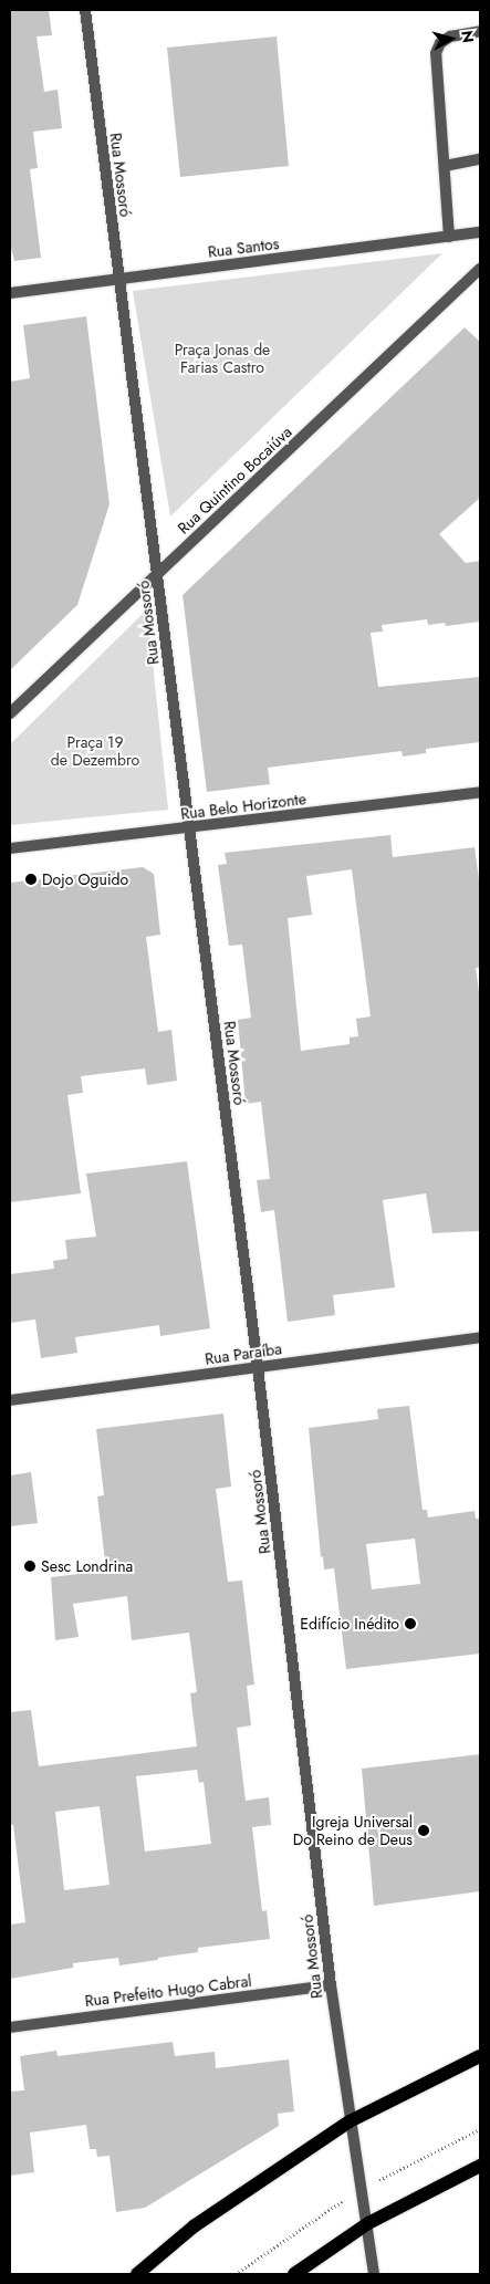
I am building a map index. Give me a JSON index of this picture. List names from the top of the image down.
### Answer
{
  "streets": {
    "street": [
      "Rua Mossoró",
      "Rua Santos",
      "Rua Quintino Bocaiúva",
      "Rua Belo Horizonte",
      "Rua Paraíba",
      "Rua Prefeito Hugo Cabral"
    ]
  },
  "crossings": [
    ["Rua Mossoró", "Rua Santos"],
    ["Rua Mossoró", "Rua Quintino Bocaiúva"],
    ["Rua Mossoró", "Rua Belo Horizonte"],
    ["Rua Mossoró", "Rua Paraíba"],
    ["Rua Mossoró", "Rua Prefeito Hugo Cabral"]
  ],
  "parks": ["Praça Jonas de Farias Castro", "Praça 19 de Dezembro"],
  "places": [
    "Dojo Oguido",
    "Sesc Londrina",
    "Edifício Inédito",
    "Igreja Universal Do Reino de Deus"
  ],
  "north": "right"
}
